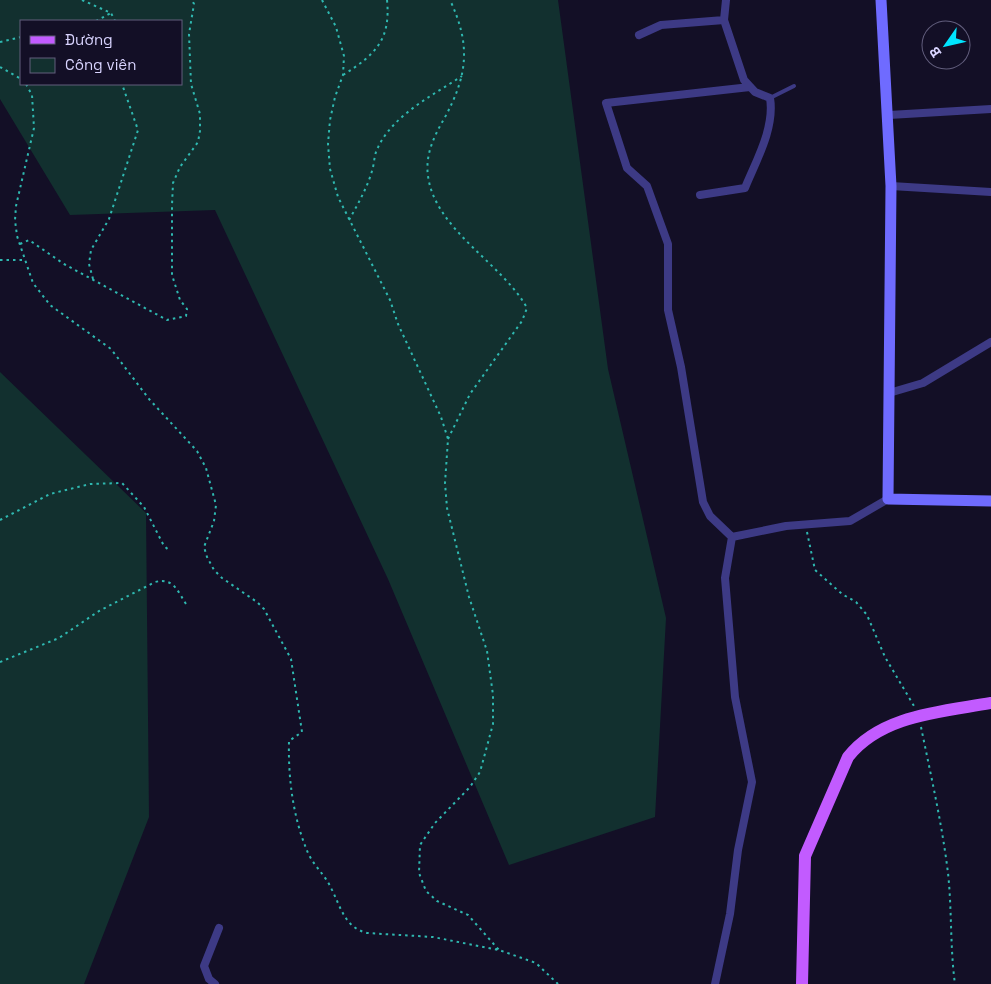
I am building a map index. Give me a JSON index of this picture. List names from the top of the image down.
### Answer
{
  "legend": ["Đường", "Công viên"],
  "north": "bottom left"
}
